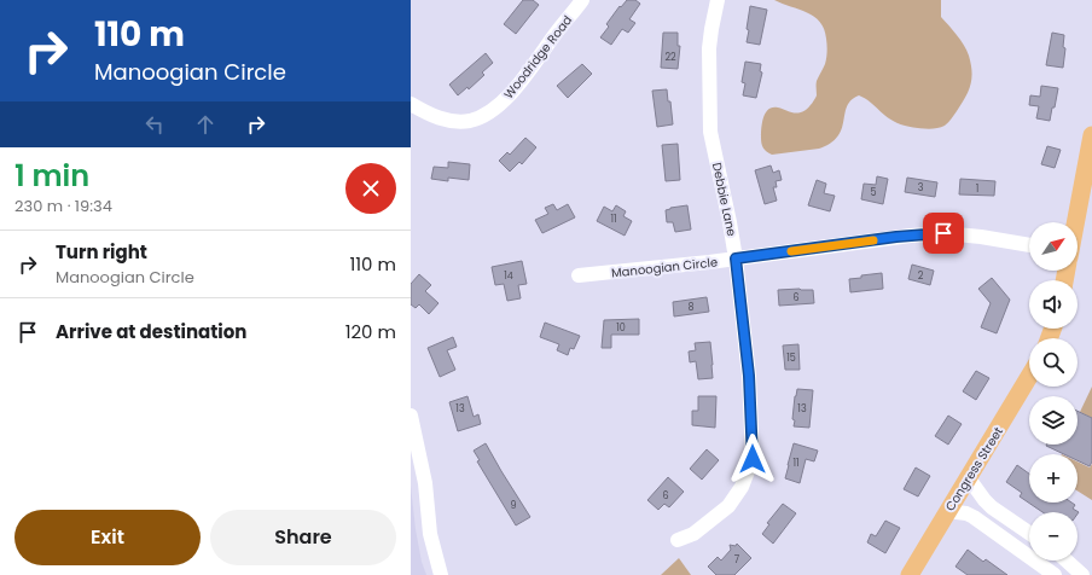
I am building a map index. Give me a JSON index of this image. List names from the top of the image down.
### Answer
{
  "streets": {
    "main road": ["Congress Street"],
    "street": ["Woodridge Road", "Debbie Lane", "Manoogian Circle"]
  },
  "crossings": [
    ["Debbie Lane", "Manoogian Circle"]
  ],
  "house_numbers": [
    "22",
    "3",
    "1",
    "5",
    "11",
    "14",
    "2",
    "6",
    "8",
    "10",
    "15",
    "13",
    "13",
    "11",
    "6",
    "9",
    "7"
  ],
  "north": "top right",
  "page": {
    "turn": ["110 m", "Manoogian Circle"],
    "heading": ["1 min", "230 m · 19:34"],
    "map_buttons": ["+", "−"],
    "list": [
      {
        "name": "Turn right",
        "note": "Manoogian Circle",
        "value": "110 m"
      },
      {
        "name": "Arrive at destination",
        "value": "120 m"
      }
    ],
    "buttons": ["Exit", "Share"]
  }
}
